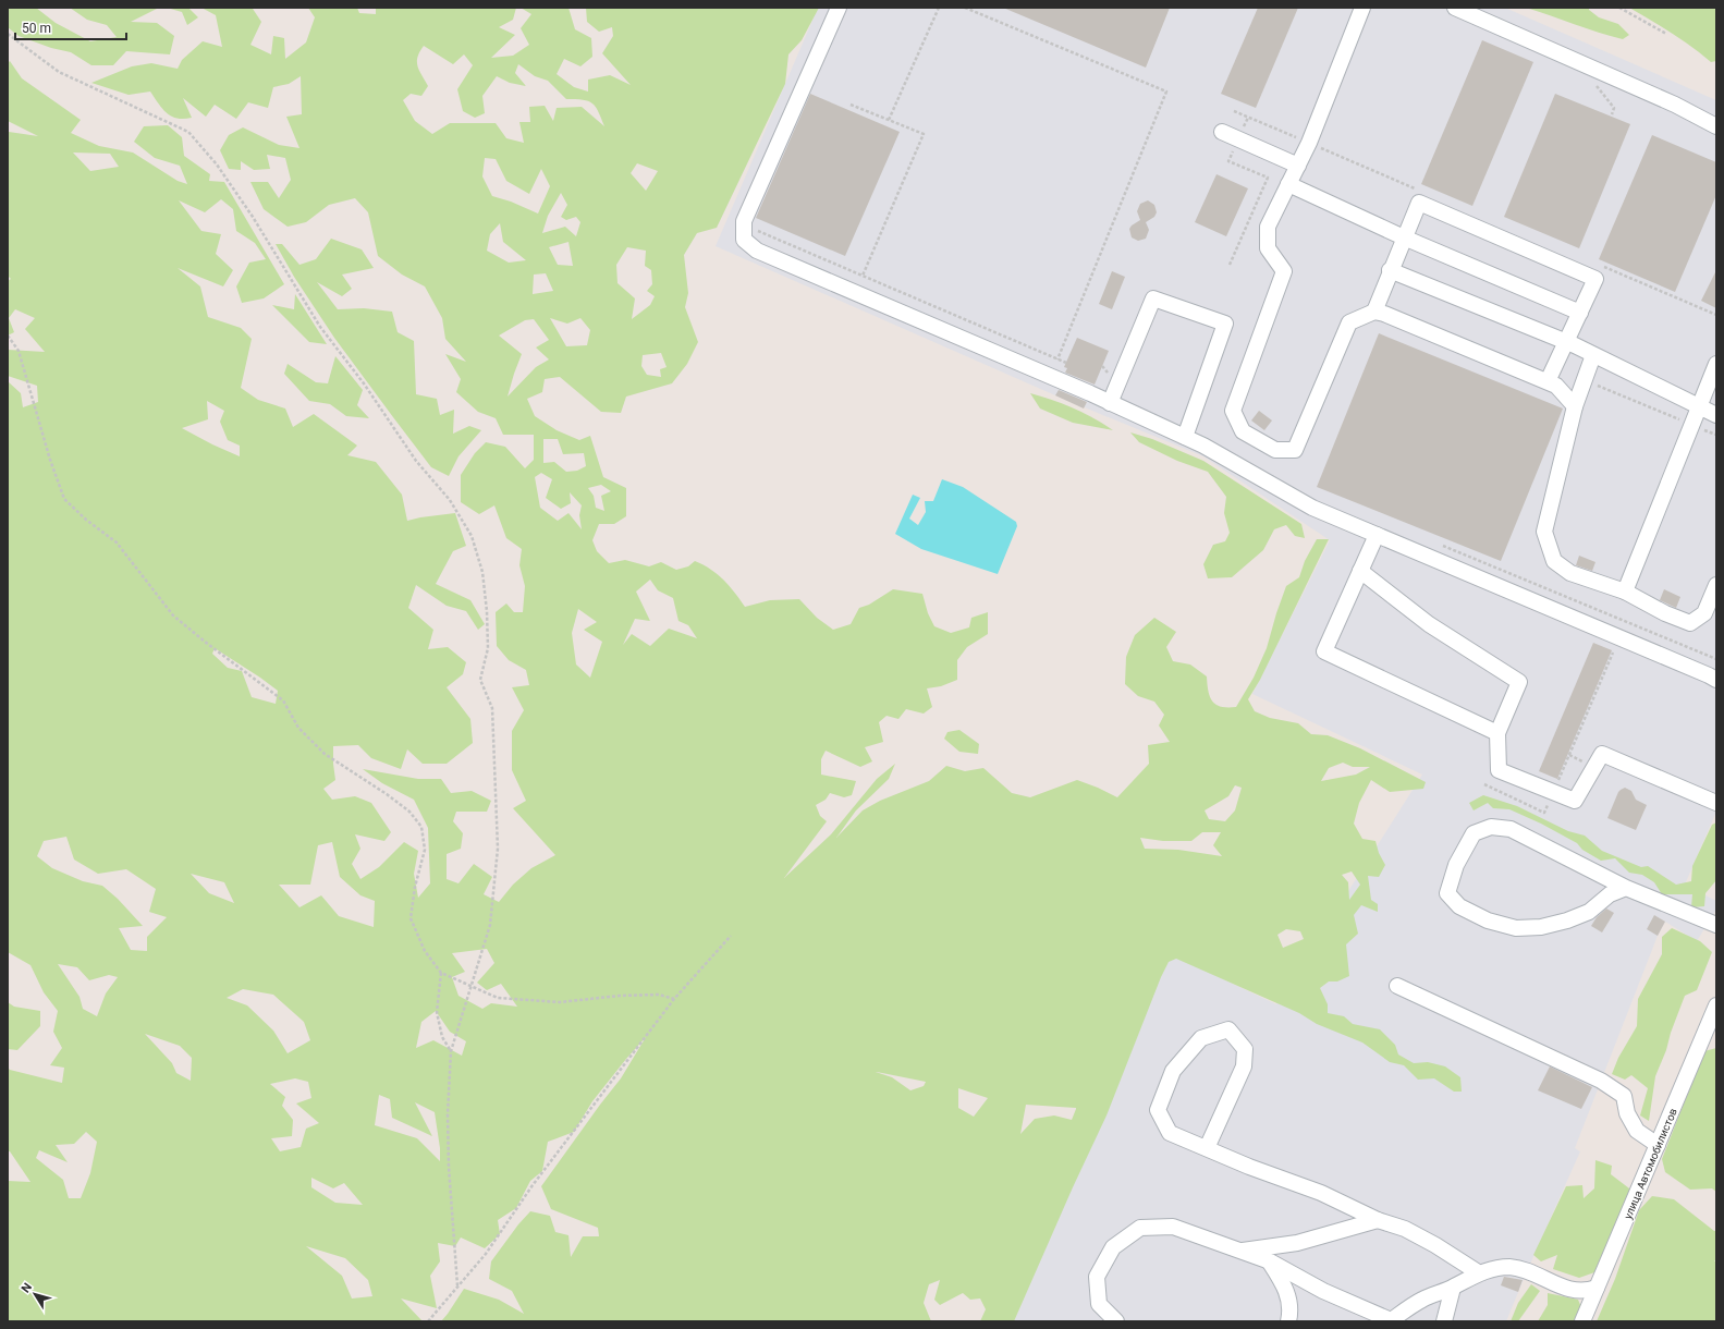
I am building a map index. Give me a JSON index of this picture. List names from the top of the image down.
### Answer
{
  "streets": {
    "street": ["улица Автомобилистов"]
  },
  "scale_bar": "50 m",
  "north": "top left"
}
